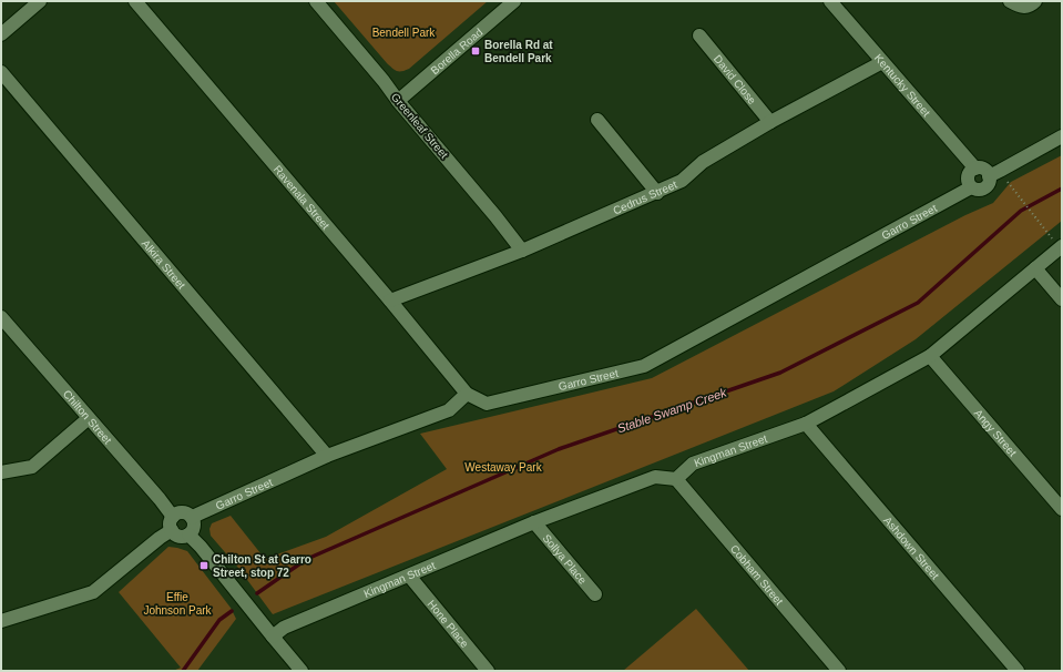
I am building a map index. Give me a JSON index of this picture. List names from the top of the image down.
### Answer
{
  "streets": {
    "street": [
      "Borella Road",
      "David Close",
      "Kentucky Street",
      "Greenleaf Street",
      "Ravenala Street",
      "Cedrus Street",
      "Garro Street",
      "Alkira Street",
      "Chilton Street",
      "Angy Street",
      "Kingman Street",
      "Ashdown Street",
      "Sollya Place",
      "Cobham Street",
      "Hone Place"
    ]
  },
  "crossings": [
    ["Borella Road", "Greenleaf Street"],
    ["David Close", "Cedrus Street"],
    ["Kentucky Street", "Cedrus Street"],
    ["Kentucky Street", "Garro Street"],
    ["Greenleaf Street", "Cedrus Street"],
    ["Ravenala Street", "Cedrus Street"],
    ["Ravenala Street", "Garro Street"],
    ["Garro Street", "Alkira Street"],
    ["Garro Street", "Chilton Street"],
    ["Angy Street", "Kingman Street"],
    ["Kingman Street", "Ashdown Street"],
    ["Kingman Street", "Sollya Place"],
    ["Kingman Street", "Cobham Street"],
    ["Kingman Street", "Hone Place"]
  ],
  "water": ["Stable Swamp Creek"],
  "parks": ["Bendell Park", "Westaway Park", "Effie Johnson Park"],
  "places": {
    "transit": ["Borella Rd at Bendell Park", "Chilton St at Garro Street, stop 72"]
  }
}
